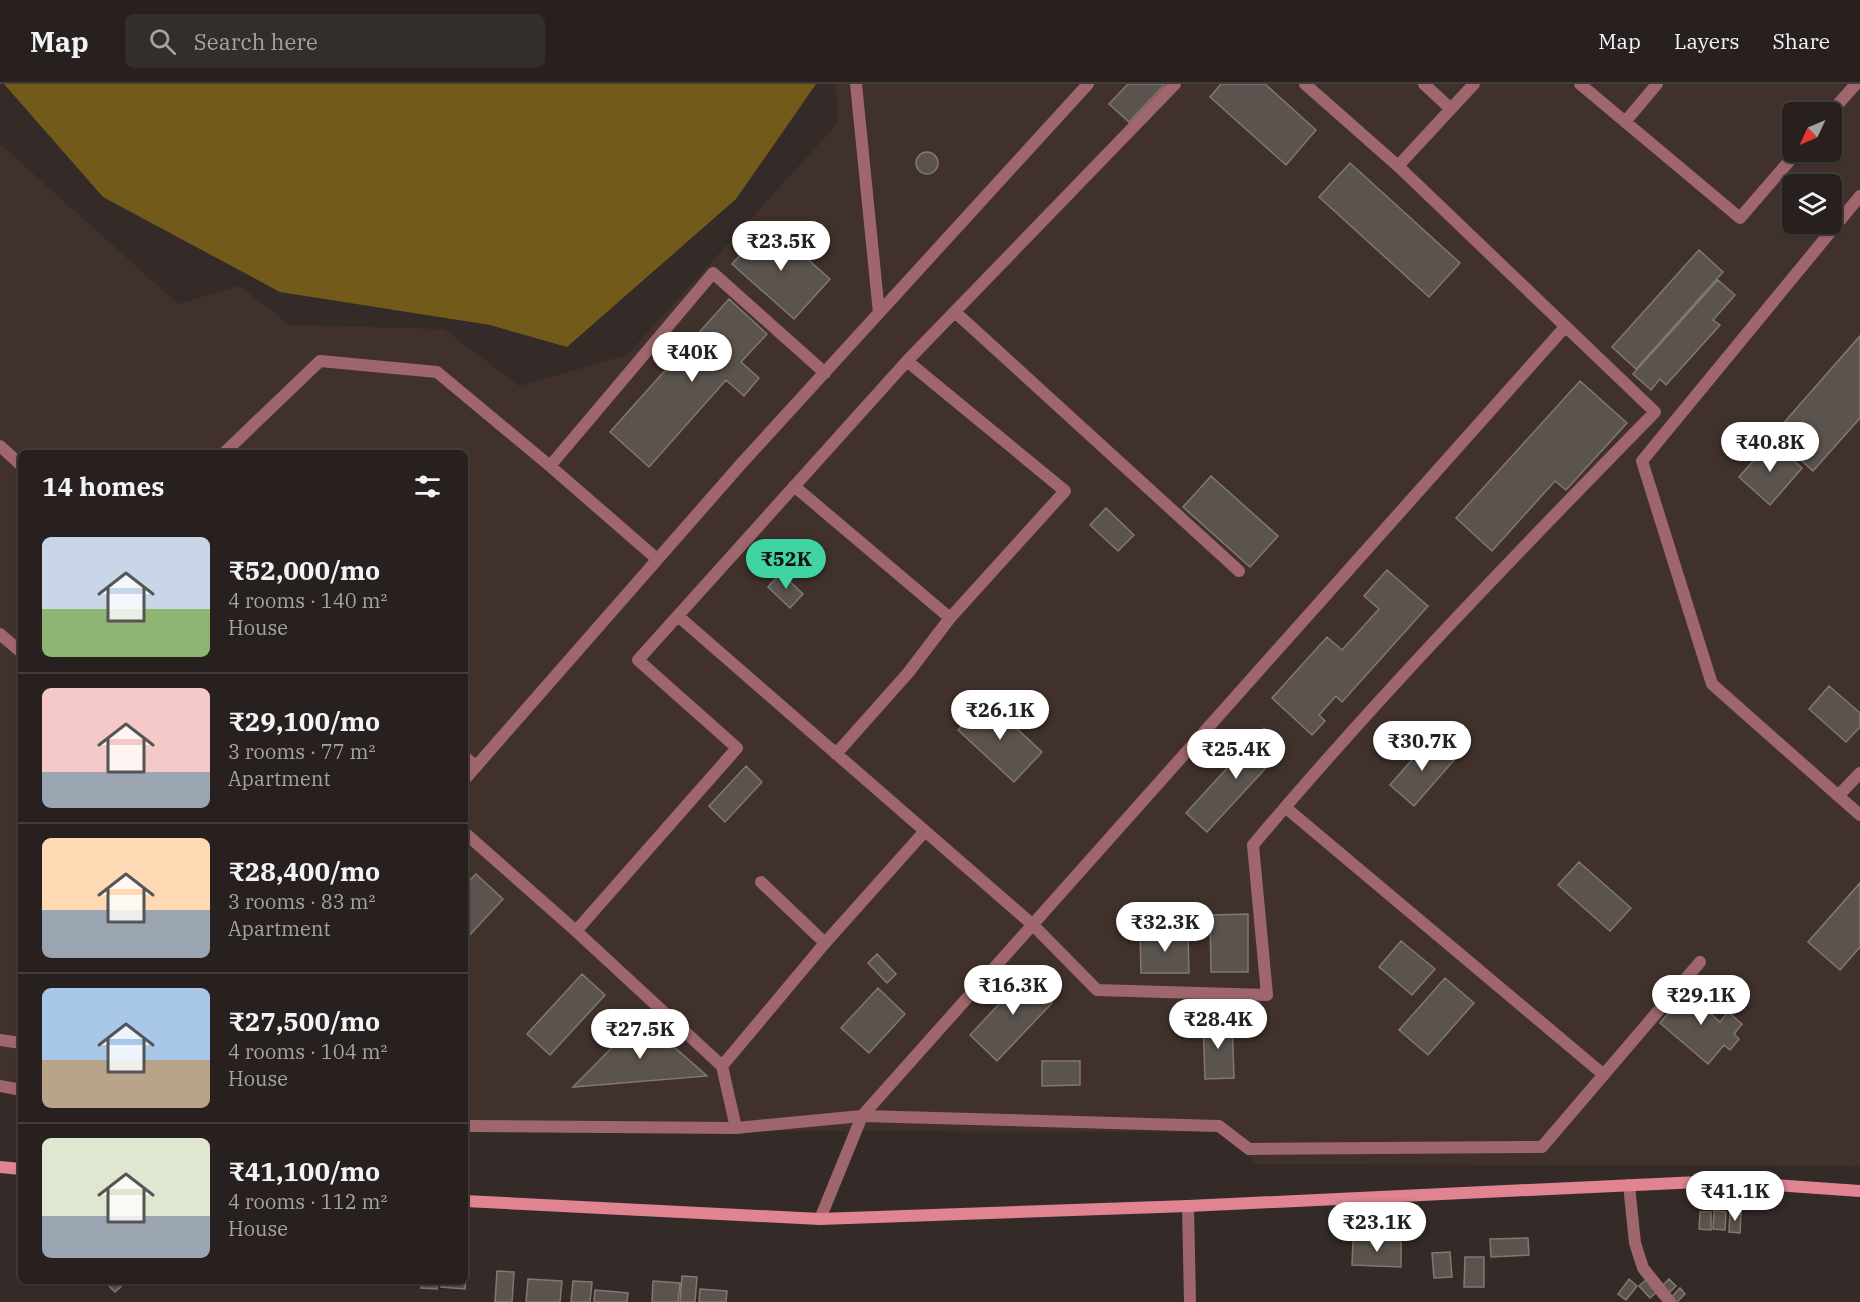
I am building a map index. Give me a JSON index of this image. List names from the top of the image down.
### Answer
{
  "north": "bottom left",
  "page": {
    "header": "Map",
    "search": "Search here",
    "nav": ["Map", "Layers", "Share"],
    "price": [
      "₹23.5K",
      "₹40K",
      "₹40.8K",
      "₹52K",
      "₹26.1K",
      "₹30.7K",
      "₹25.4K",
      "₹32.3K",
      "₹16.3K",
      "₹29.1K",
      "₹28.4K",
      "₹27.5K",
      "₹41.1K",
      "₹23.1K"
    ],
    "heading": "14 homes",
    "list": [
      {
        "name": "₹52,000/mo",
        "note": "4 rooms · 140 m² · House"
      },
      {
        "name": "₹29,100/mo",
        "note": "3 rooms · 77 m² · Apartment"
      },
      {
        "name": "₹28,400/mo",
        "note": "3 rooms · 83 m² · Apartment"
      },
      {
        "name": "₹27,500/mo",
        "note": "4 rooms · 104 m² · House"
      },
      {
        "name": "₹41,100/mo",
        "note": "4 rooms · 112 m² · House"
      }
    ]
  }
}
